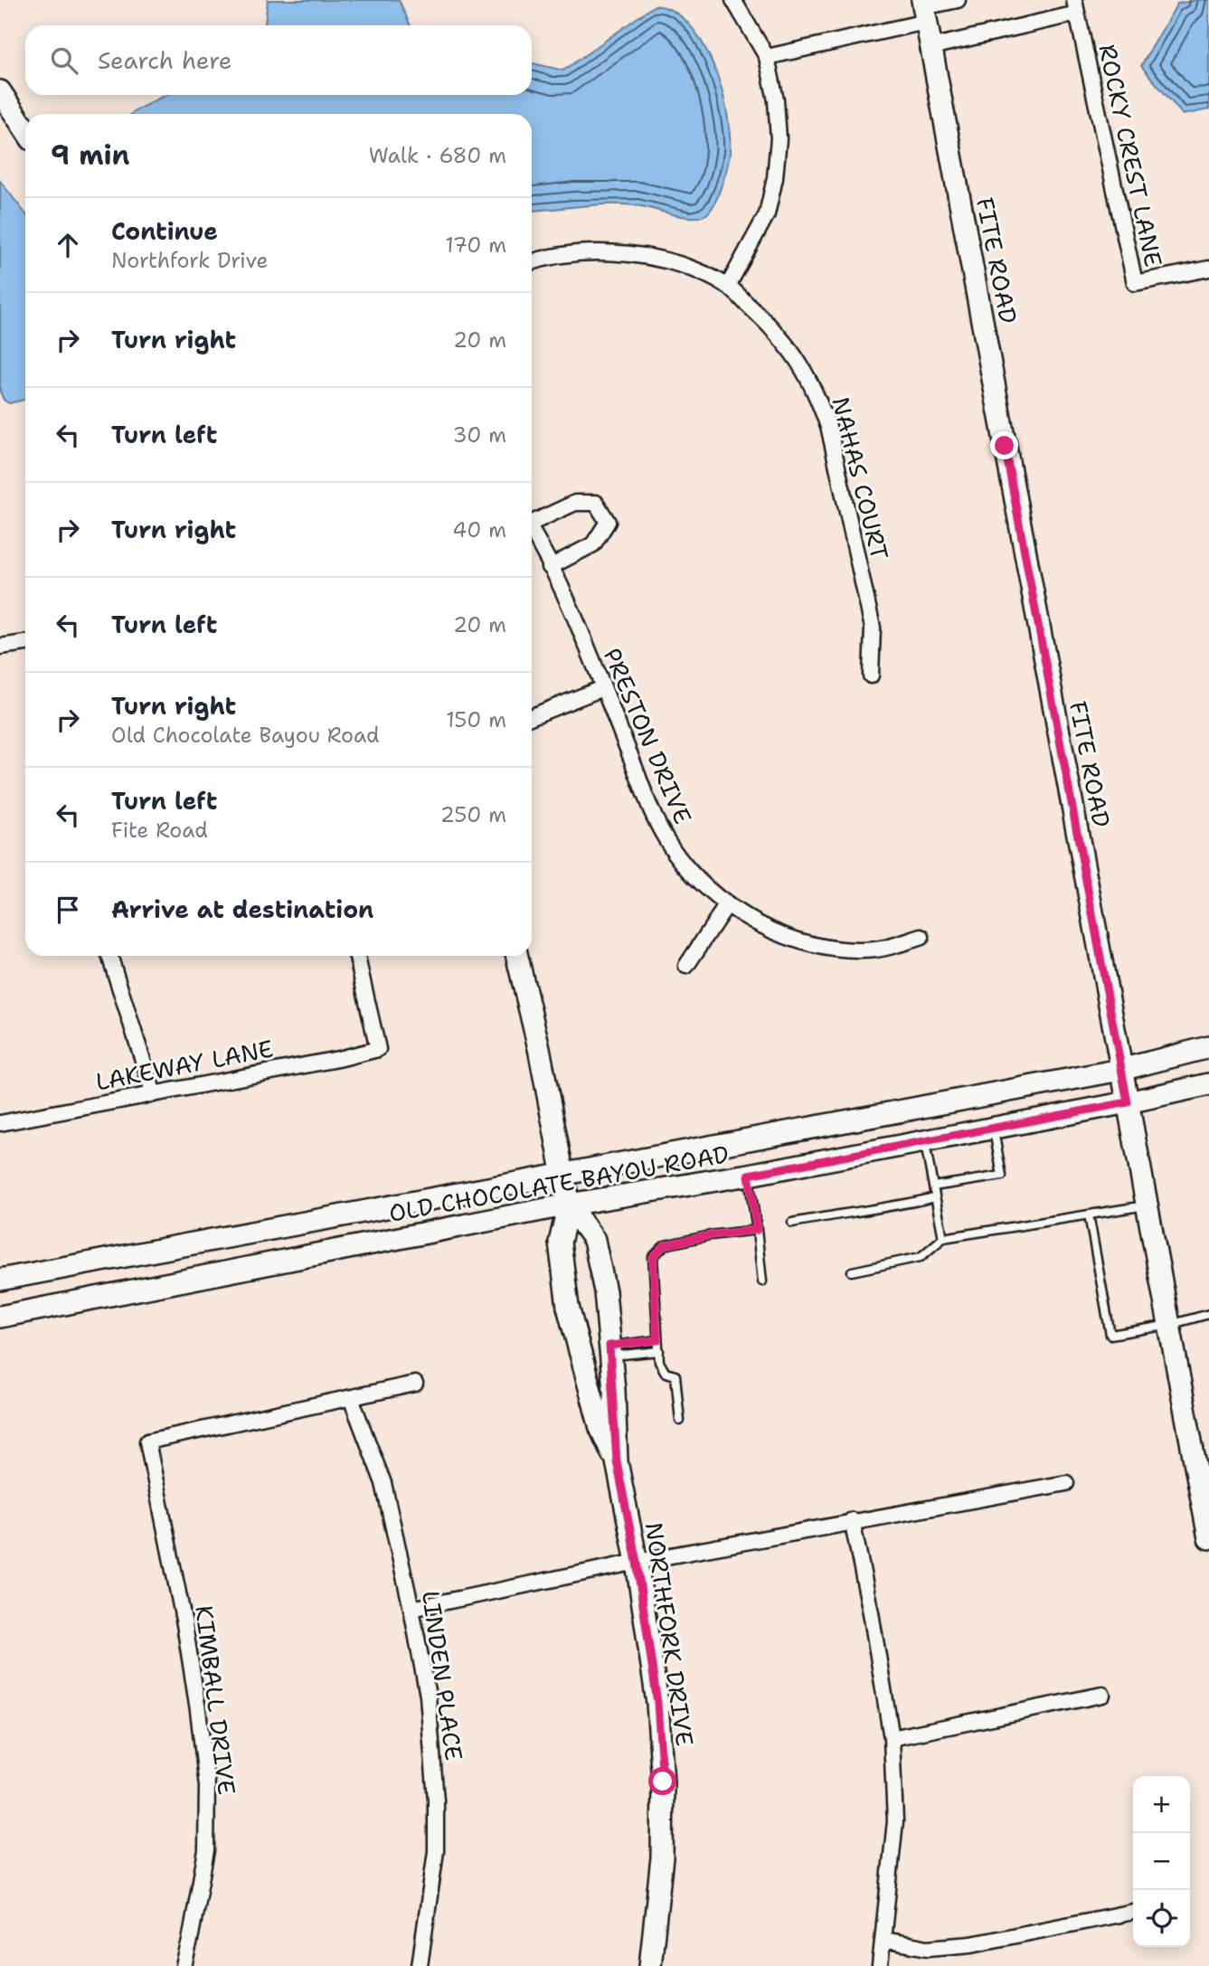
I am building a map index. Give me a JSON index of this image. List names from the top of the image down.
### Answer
{
  "streets": {
    "street": [
      "ROCKY CREST LANE",
      "FITE ROAD",
      "NAHAS COURT",
      "PRESTON DRIVE",
      "LAKEWAY LANE",
      "OLD CHOCOLATE BAYOU ROAD",
      "NORTHFORK DRIVE",
      "LINDEN PLACE",
      "KIMBALL DRIVE"
    ]
  },
  "crossings": [
    ["FITE ROAD", "OLD CHOCOLATE BAYOU ROAD"],
    ["OLD CHOCOLATE BAYOU ROAD", "NORTHFORK DRIVE"],
    ["LINDEN PLACE", "KIMBALL DRIVE"]
  ],
  "page": {
    "search": "Search here",
    "heading": ["9 min", "Walk · 680 m"],
    "list": [
      ["Continue", "Northfork Drive", "170 m"],
      ["Turn right", "20 m"],
      ["Turn left", "30 m"],
      ["Turn right", "40 m"],
      ["Turn left", "20 m"],
      ["Turn right", "Old Chocolate Bayou Road", "150 m"],
      ["Turn left", "Fite Road", "250 m"],
      "Arrive at destination"
    ],
    "map_buttons": ["+", "−"]
  }
}
